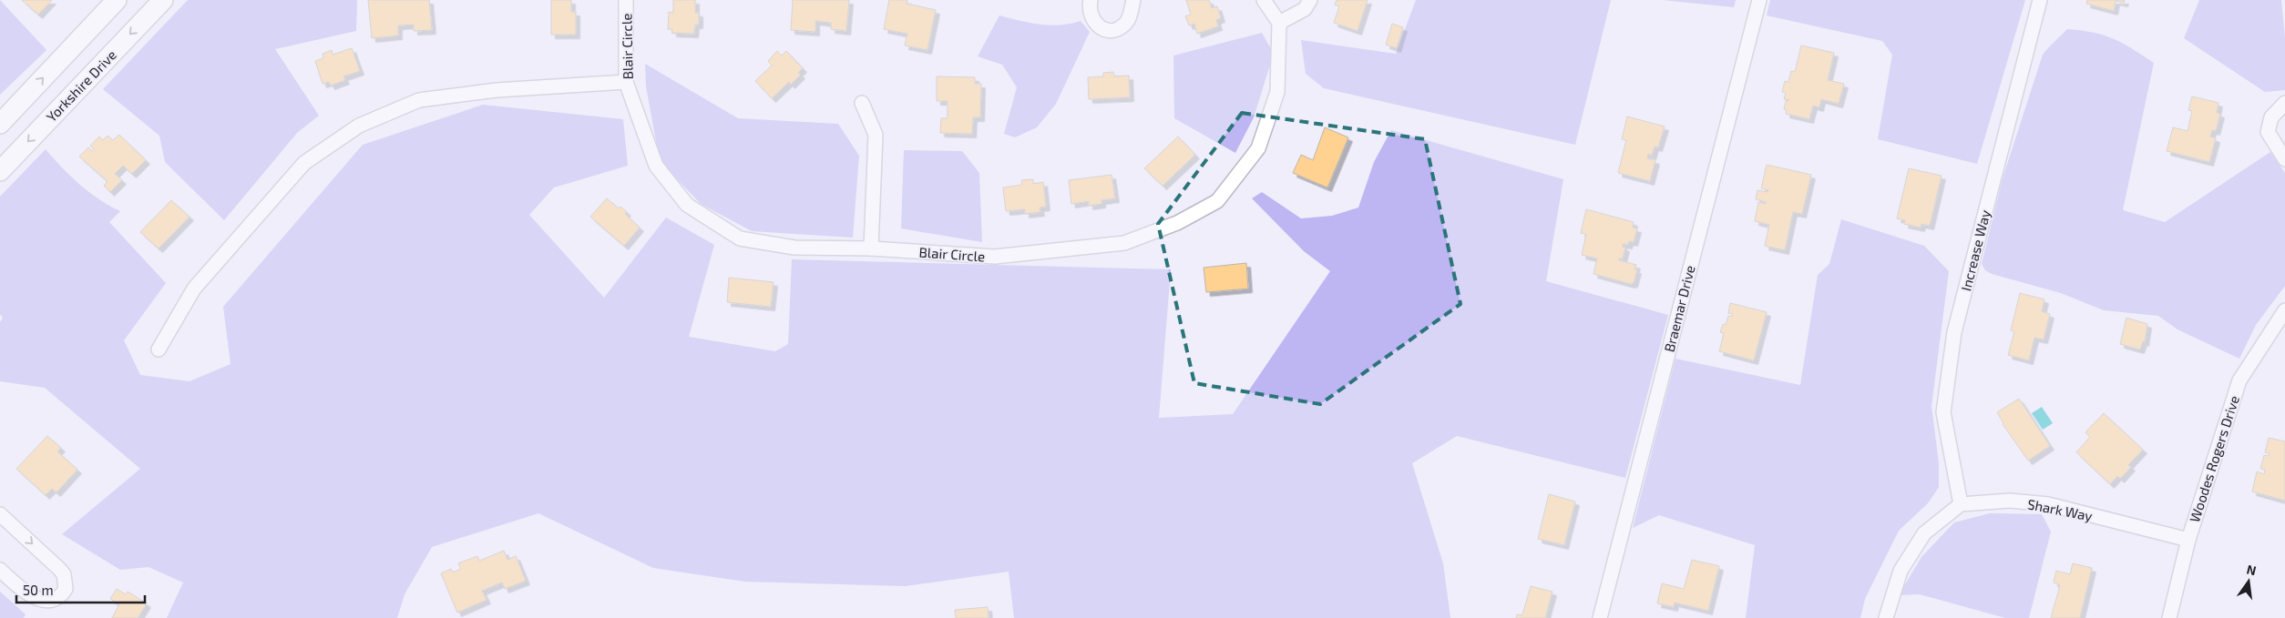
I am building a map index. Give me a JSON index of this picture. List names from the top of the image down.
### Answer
{
  "streets": {
    "street": [
      "Blair Circle",
      "Yorkshire Drive",
      "Increase Way",
      "Braemar Drive",
      "Woodes Rogers Drive",
      "Shark Way"
    ]
  },
  "crossings": [
    ["Increase Way", "Shark Way"],
    ["Woodes Rogers Drive", "Shark Way"]
  ],
  "scale_bar": "50 m",
  "north": "top"
}
